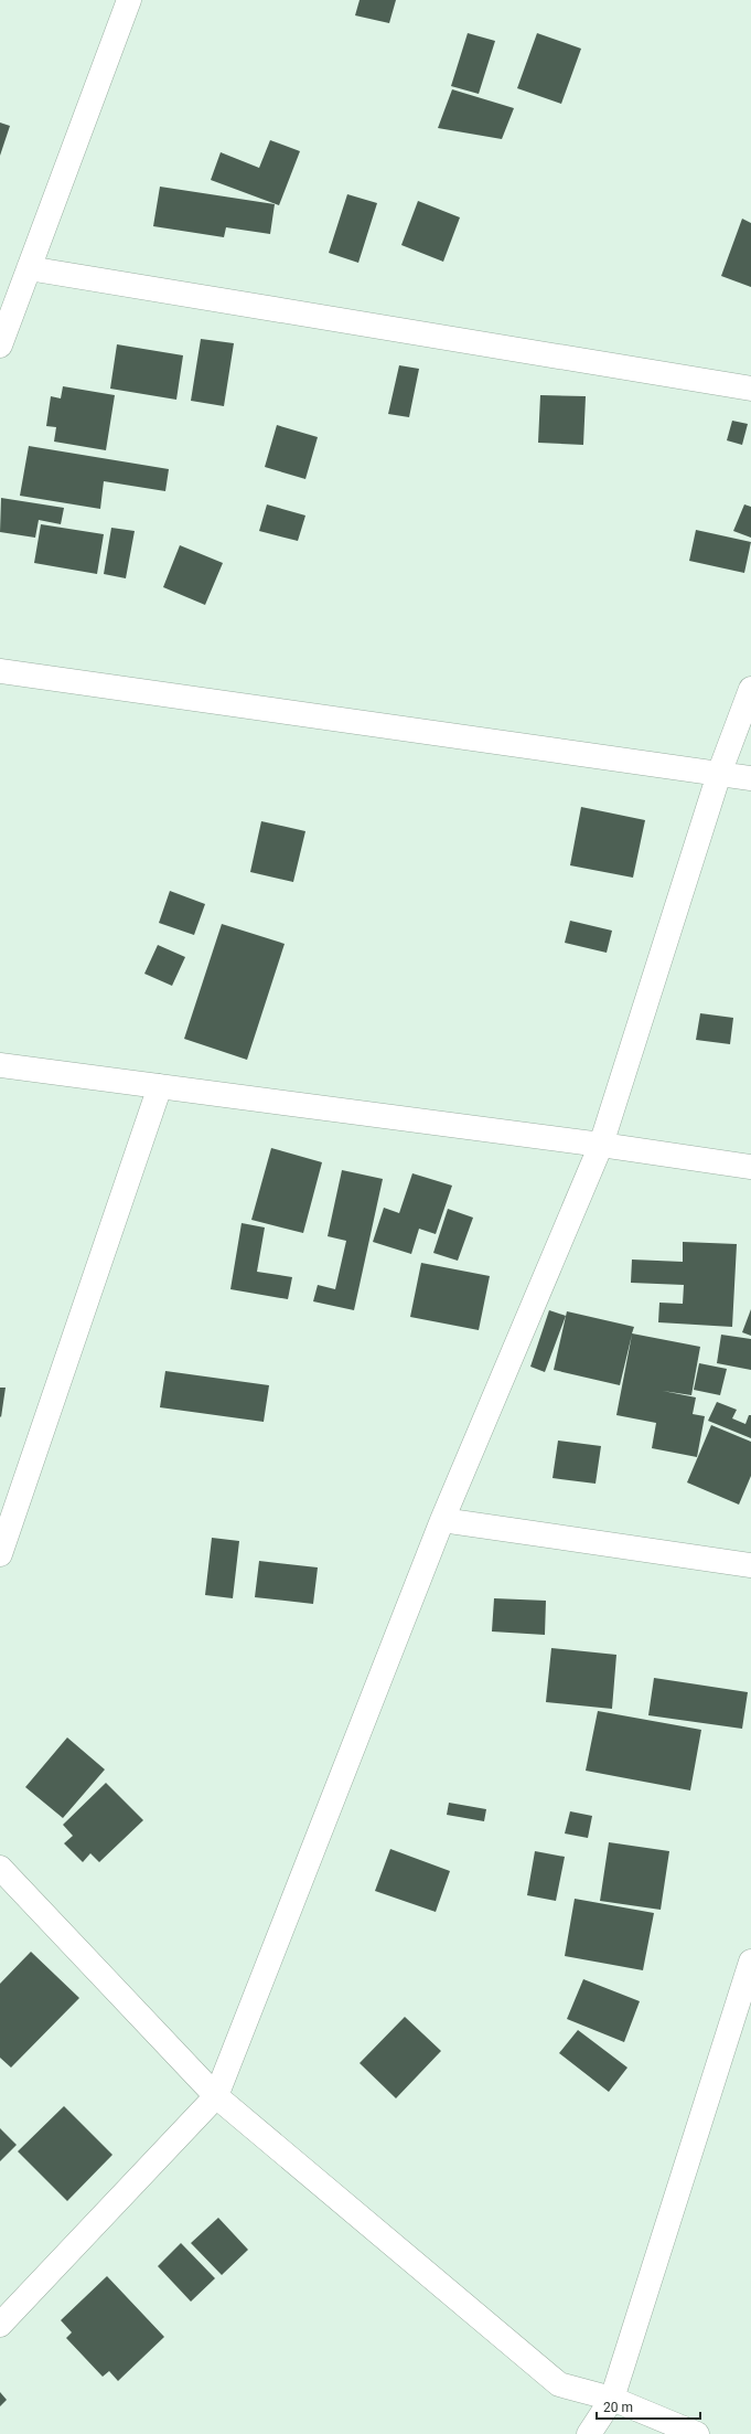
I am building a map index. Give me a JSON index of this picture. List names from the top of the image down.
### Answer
{
  "scale_bar": "20 m"
}
